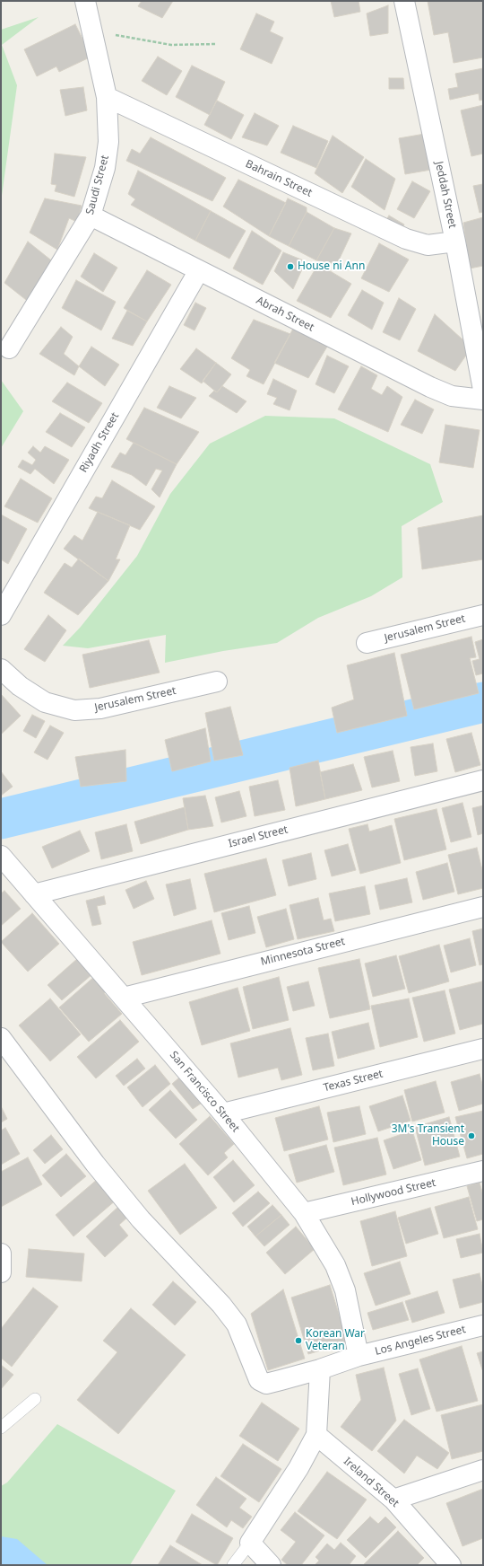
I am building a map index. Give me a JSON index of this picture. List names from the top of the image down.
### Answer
{
  "streets": {
    "street": [
      "Bahrain Street",
      "Saudi Street",
      "Jeddah Street",
      "Abrah Street",
      "Riyadh Street",
      "Jerusalem Street",
      "Israel Street",
      "Minnesota Street",
      "Texas Street",
      "San Francisco Street",
      "Hollywood Street",
      "Los Angeles Street",
      "Ireland Street"
    ]
  },
  "crossings": [
    ["Bahrain Street", "Saudi Street"],
    ["Bahrain Street", "Jeddah Street"],
    ["Saudi Street", "Abrah Street"],
    ["Abrah Street", "Riyadh Street"],
    ["Israel Street", "San Francisco Street"],
    ["Minnesota Street", "San Francisco Street"],
    ["Texas Street", "San Francisco Street"],
    ["San Francisco Street", "Hollywood Street"],
    ["San Francisco Street", "Los Angeles Street"]
  ],
  "places": ["House ni Ann", "3M's Transient House", "Korean War Veteran"]
}
